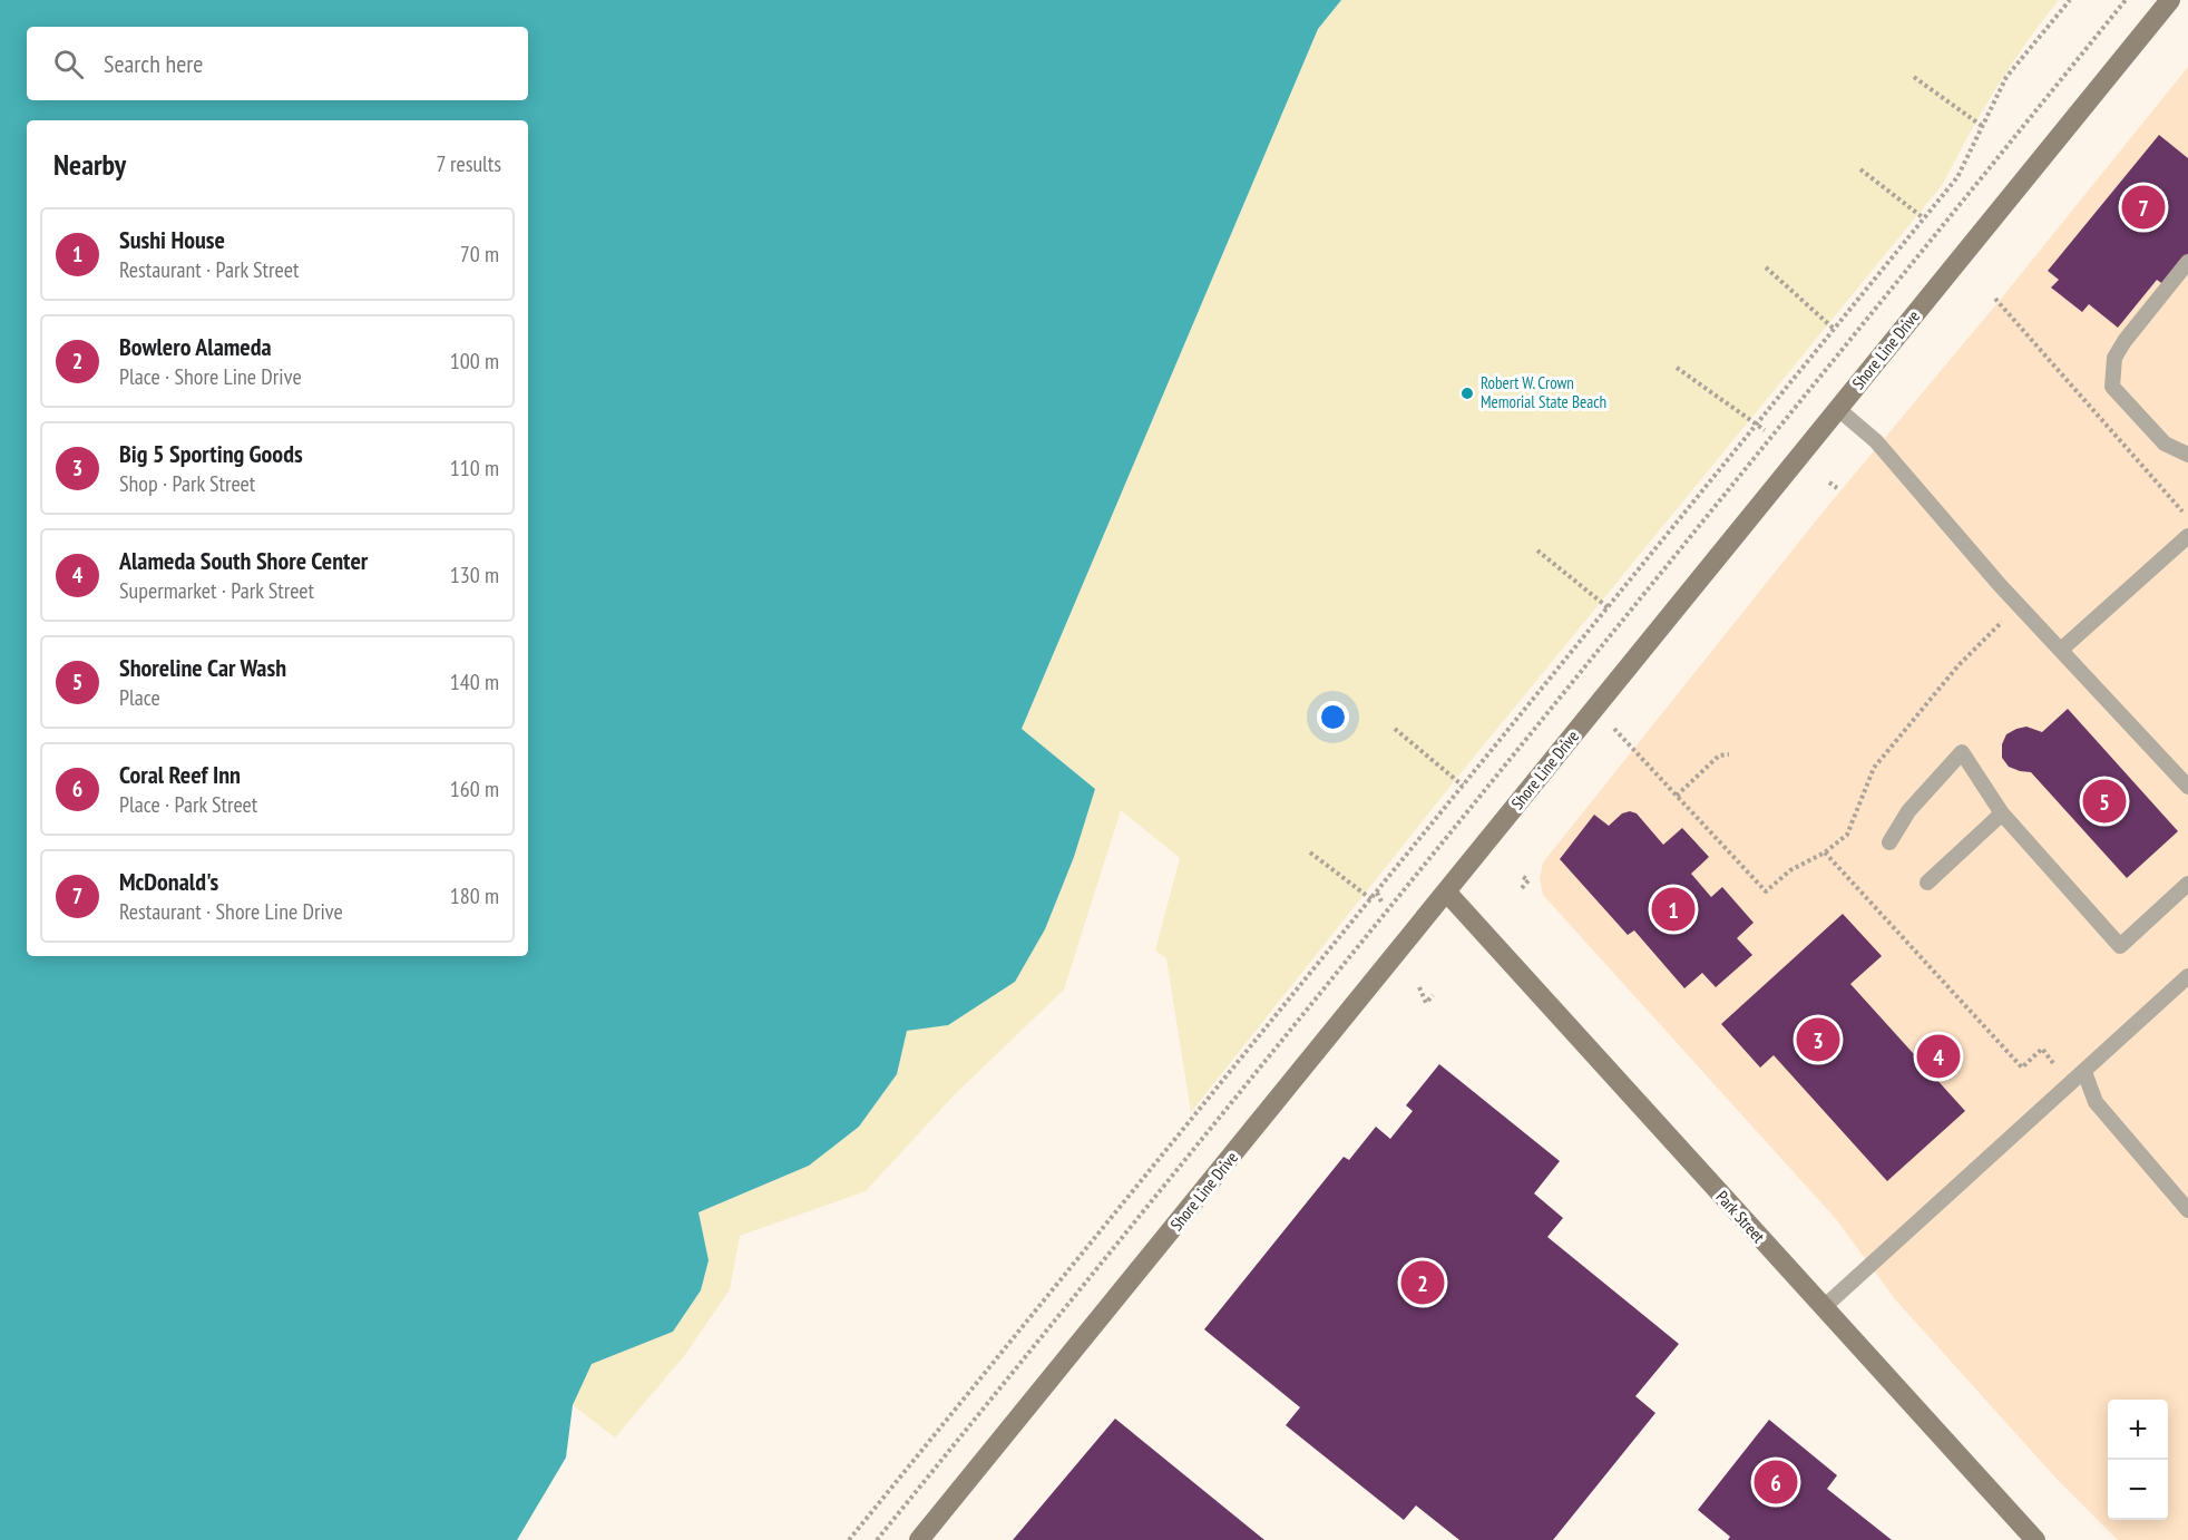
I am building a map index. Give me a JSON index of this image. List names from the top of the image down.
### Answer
{
  "streets": {
    "street": ["Shore Line Drive", "Park Street"]
  },
  "crossings": [
    ["Shore Line Drive", "Park Street"]
  ],
  "places": ["Robert W. Crown Memorial State Beach"],
  "page": {
    "search": "Search here",
    "heading": ["Nearby", "7 results"],
    "pins": [
      "7",
      "5",
      "1",
      "3",
      "4",
      "2",
      "6"
    ],
    "list": [
      {
        "mark": "1",
        "name": "Sushi House",
        "note": "Restaurant · Park Street",
        "value": "70 m"
      },
      {
        "mark": "2",
        "name": "Bowlero Alameda",
        "note": "Place · Shore Line Drive",
        "value": "100 m"
      },
      {
        "mark": "3",
        "name": "Big 5 Sporting Goods",
        "note": "Shop · Park Street",
        "value": "110 m"
      },
      {
        "mark": "4",
        "name": "Alameda South Shore Center",
        "note": "Supermarket · Park Street",
        "value": "130 m"
      },
      {
        "mark": "5",
        "name": "Shoreline Car Wash",
        "note": "Place",
        "value": "140 m"
      },
      {
        "mark": "6",
        "name": "Coral Reef Inn",
        "note": "Place · Park Street",
        "value": "160 m"
      },
      {
        "mark": "7",
        "name": "McDonald's",
        "note": "Restaurant · Shore Line Drive",
        "value": "180 m"
      }
    ],
    "map_buttons": ["+", "−"]
  }
}
